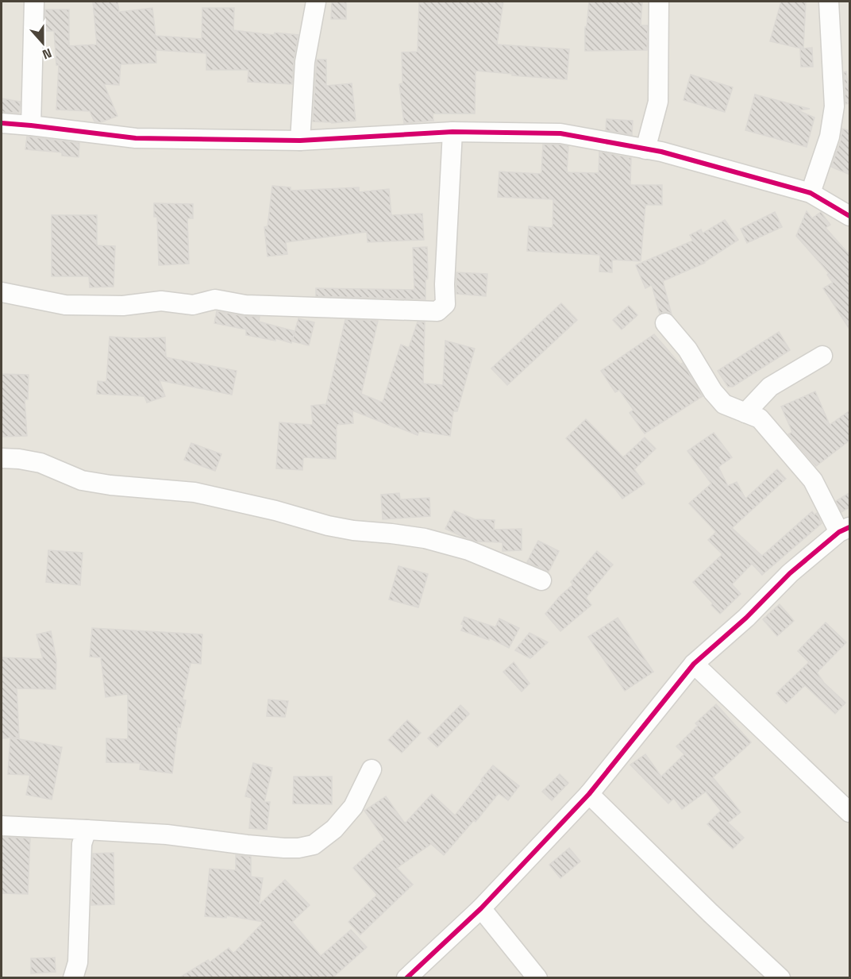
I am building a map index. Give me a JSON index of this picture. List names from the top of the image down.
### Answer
{
  "north": "bottom"
}
